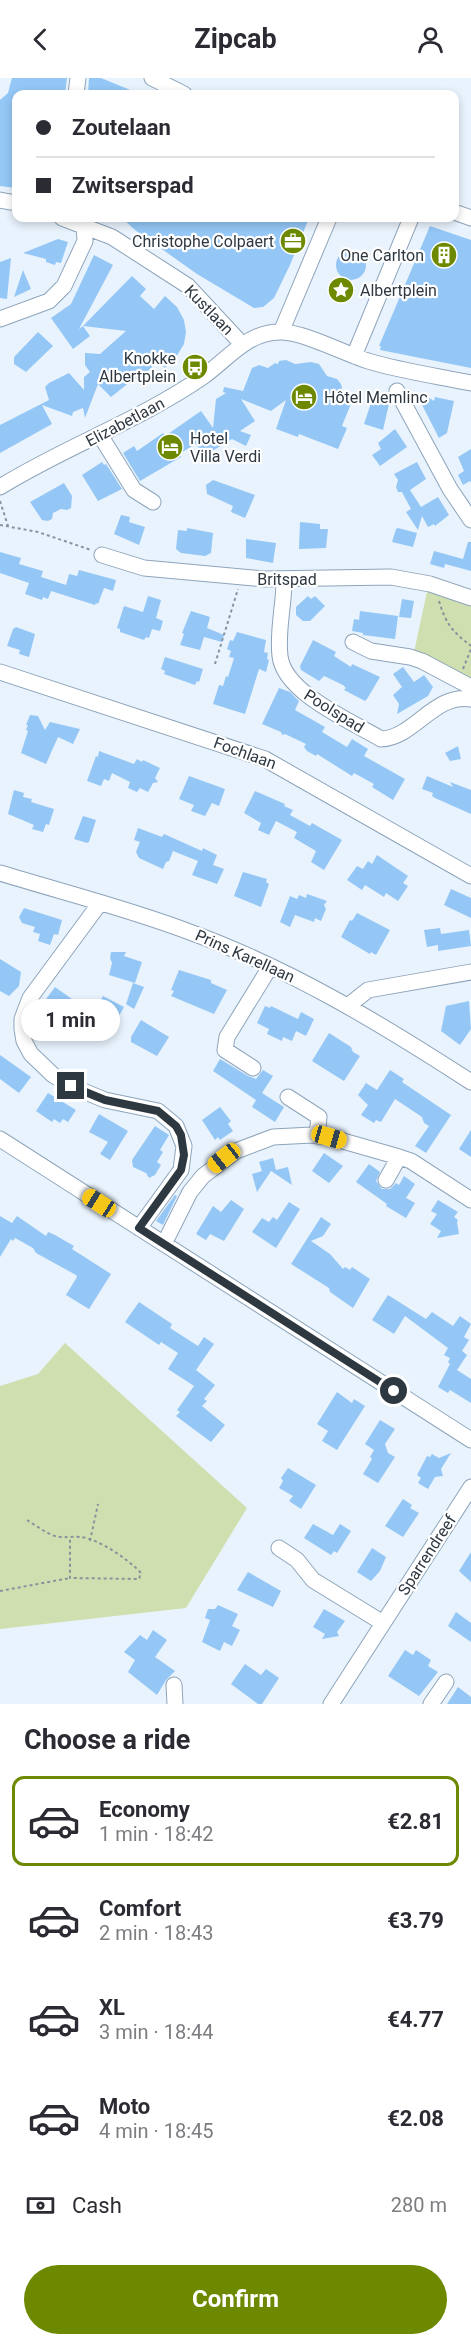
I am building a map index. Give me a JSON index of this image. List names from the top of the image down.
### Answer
{
  "streets": {
    "street": [
      "Kustlaan",
      "Elizabetlaan",
      "Britspad",
      "Poolspad",
      "Fochlaan",
      "Prins Karellaan",
      "Sparrendreef"
    ]
  },
  "crossings": [
    ["Kustlaan", "Elizabetlaan"],
    ["Britspad", "Poolspad"]
  ],
  "places": {
    "office": ["Christophe Colpaert"],
    "building": ["One Carlton"],
    "place": ["Albertplein"],
    "bus stop": ["Knokke Albertplein"],
    "hotel": ["Hôtel Memlinc", "Hotel Villa Verdi"]
  },
  "page": {
    "header": "Zipcab",
    "banner": ["Zoutelaan", "Zwitserspad"],
    "bubble": "1 min",
    "heading": "Choose a ride",
    "list": [
      {
        "name": "Economy",
        "note": "1 min · 18:42",
        "value": "€2.81"
      },
      {
        "name": "Comfort",
        "note": "2 min · 18:43",
        "value": "€3.79"
      },
      {
        "name": "XL",
        "note": "3 min · 18:44",
        "value": "€4.77"
      },
      {
        "name": "Moto",
        "note": "4 min · 18:45",
        "value": "€2.08"
      }
    ],
    "pay": ["Cash", "280 m"],
    "buttons": "Confirm"
  }
}
